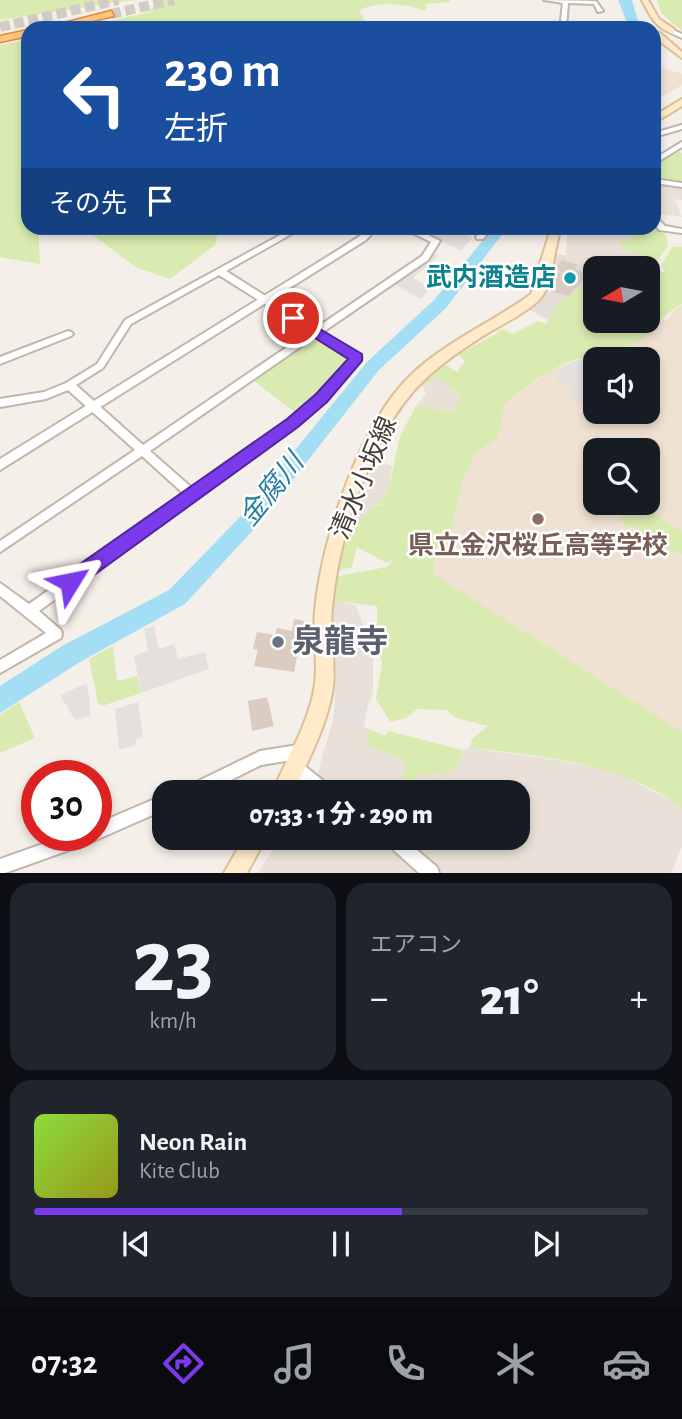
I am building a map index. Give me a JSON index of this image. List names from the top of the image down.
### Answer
{
  "streets": {
    "main road": ["清水小坂線"]
  },
  "water": ["金腐川"],
  "places": ["武内酒造店", "県立金沢桜丘高等学校", "泉龍寺"],
  "north": "left",
  "page": {
    "turn": ["230 m", "左折"],
    "then": "その先",
    "limit": "30",
    "trip": "07:33 · 1 分 · 290 m",
    "tile": [
      ["23", "km/h"],
      "エアコン"
    ],
    "heat": ["−", "21°", "+"],
    "song": ["Neon Rain", "Kite Club"],
    "tabs": "07:32"
  }
}
